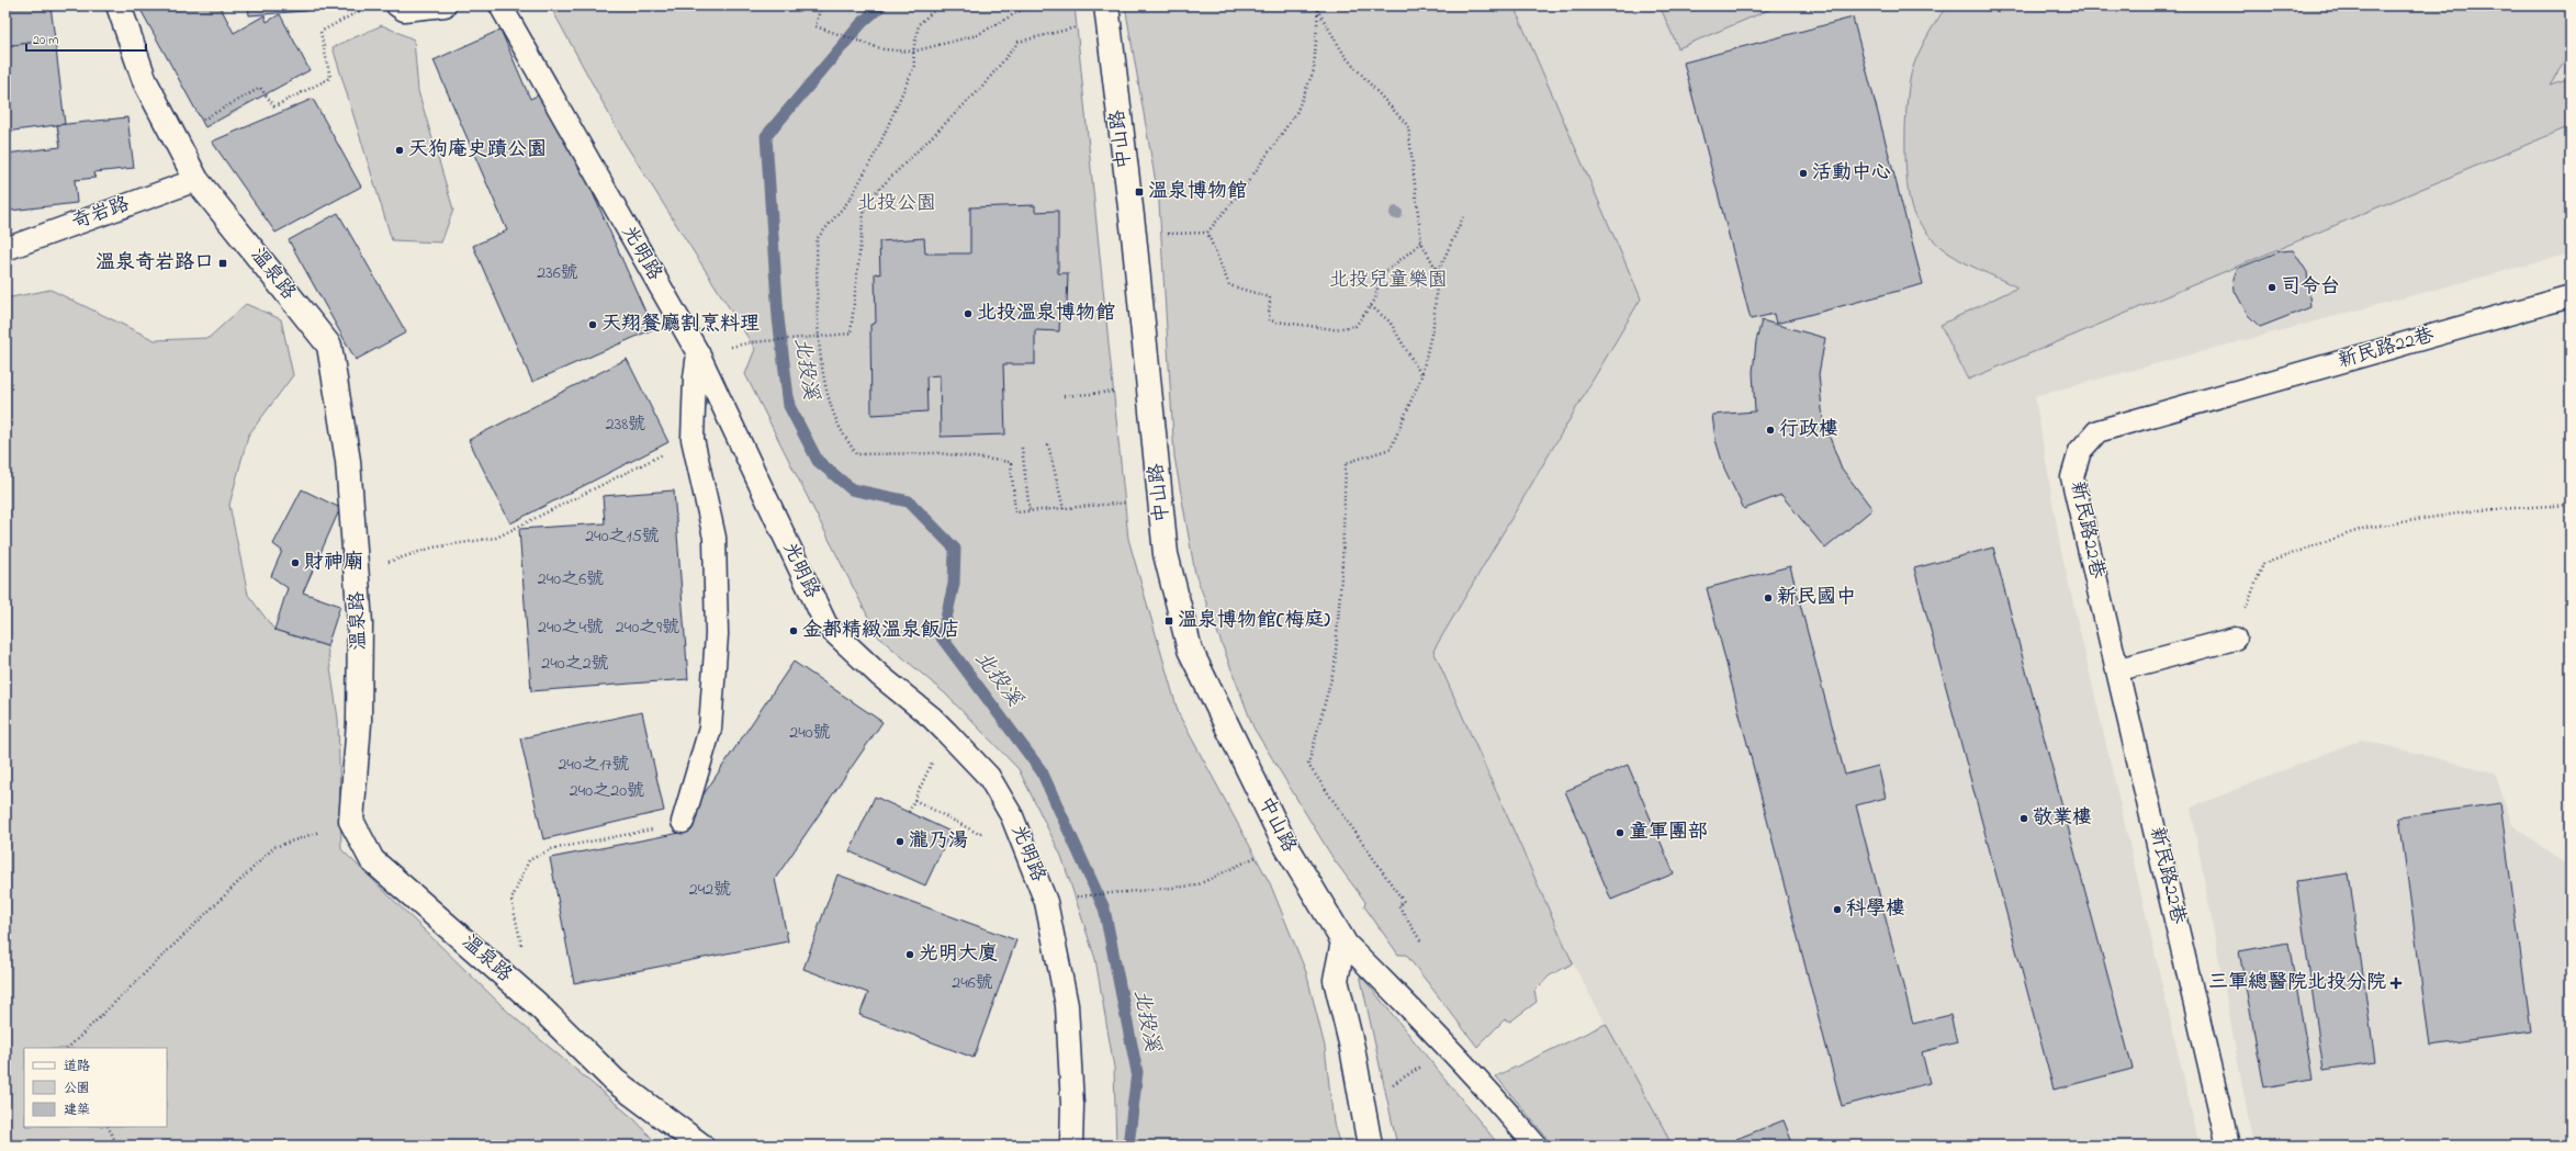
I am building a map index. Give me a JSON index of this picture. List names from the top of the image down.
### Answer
{
  "streets": {
    "street": ["中山路", "溫泉路"],
    "lane": ["奇岩路", "光明路", "新民路22巷"]
  },
  "crossings": [
    ["奇岩路", "溫泉路"]
  ],
  "water": ["北投溪"],
  "parks": ["北投公園", "北投兒童樂園"],
  "places": {
    "other": [
      "天狗庵史蹟公園",
      "活動中心",
      "司令台",
      "北投溫泉博物館",
      "天翔餐廳割烹料理",
      "行政樓",
      "財神廟",
      "新民國中",
      "金都精緻溫泉飯店",
      "敬業樓",
      "童軍團部",
      "瀧乃湯",
      "科學樓",
      "光明大廈"
    ],
    "transit": ["溫泉博物館", "溫泉奇岩路口", "溫泉博物館(梅庭)"],
    "health": ["三軍總醫院北投分院"]
  },
  "house_numbers": [
    "236號",
    "238號",
    "240之15號",
    "240之6號",
    "240之4號",
    "240之9號",
    "240之2號",
    "240號",
    "240之17號",
    "240之20號",
    "242號",
    "246號"
  ],
  "legend": ["道路", "公園", "建築"],
  "scale_bar": "20 m"
}
